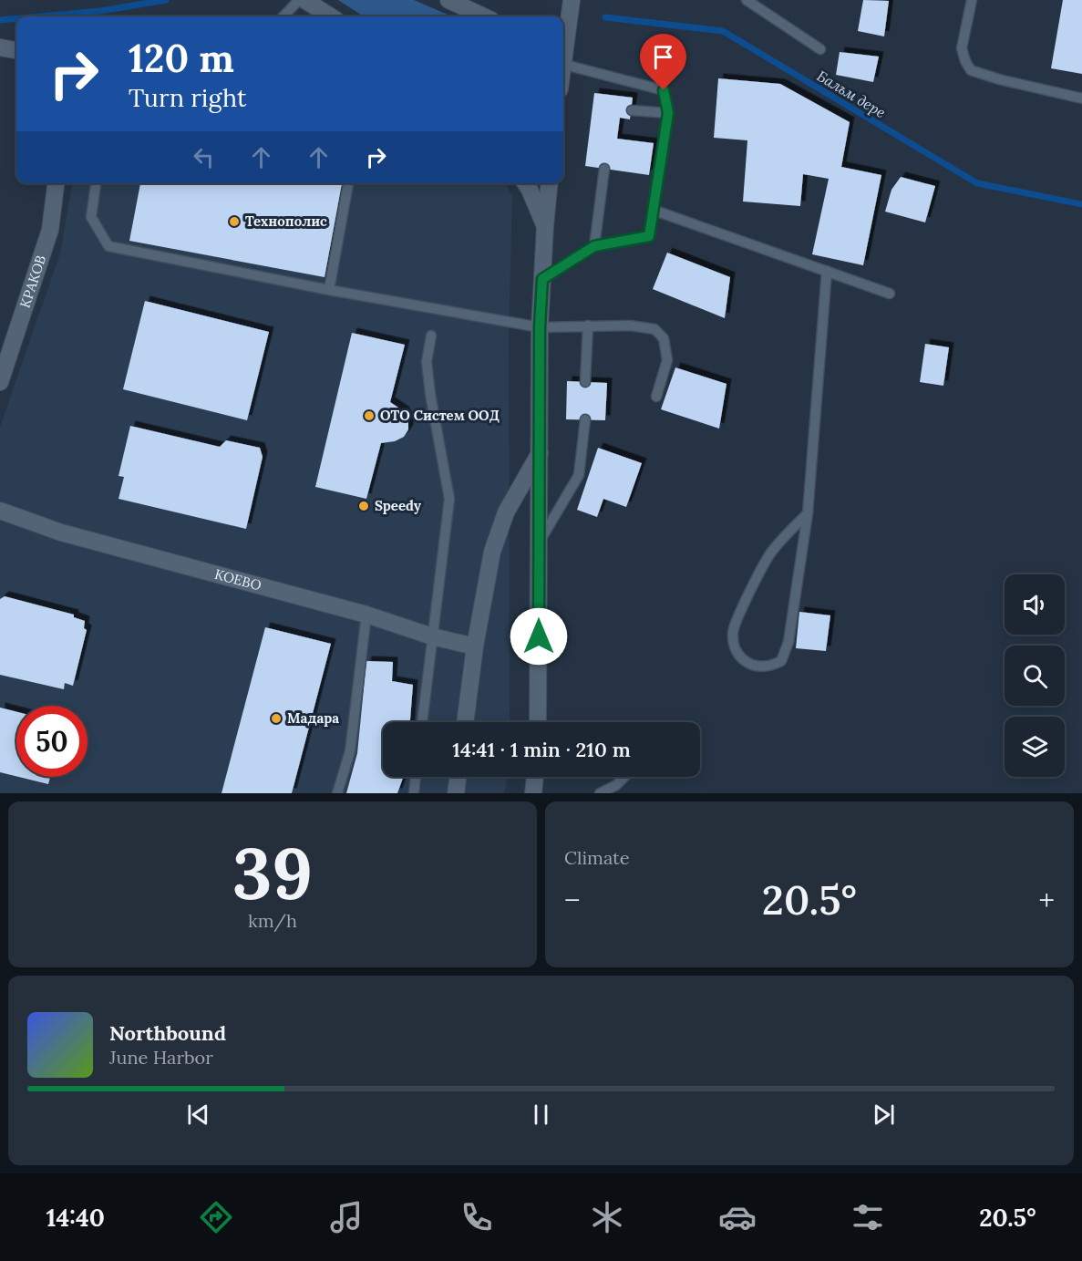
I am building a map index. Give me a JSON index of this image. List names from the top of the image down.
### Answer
{
  "streets": {
    "street": ["КРАКОВ", "КОЕВО"]
  },
  "water": ["Балъм дере"],
  "places": [
    "Технополис",
    "ОТО Систем ООД",
    "Speedy",
    "Мадара"
  ],
  "page": {
    "turn": ["120 m", "Turn right"],
    "limit": "50",
    "trip": "14:41 · 1 min · 210 m",
    "tile": [
      ["39", "km/h"],
      "Climate"
    ],
    "heat": ["−", "20.5°", "+"],
    "song": ["Northbound", "June Harbor"],
    "tabs": ["14:40", "20.5°"]
  }
}
